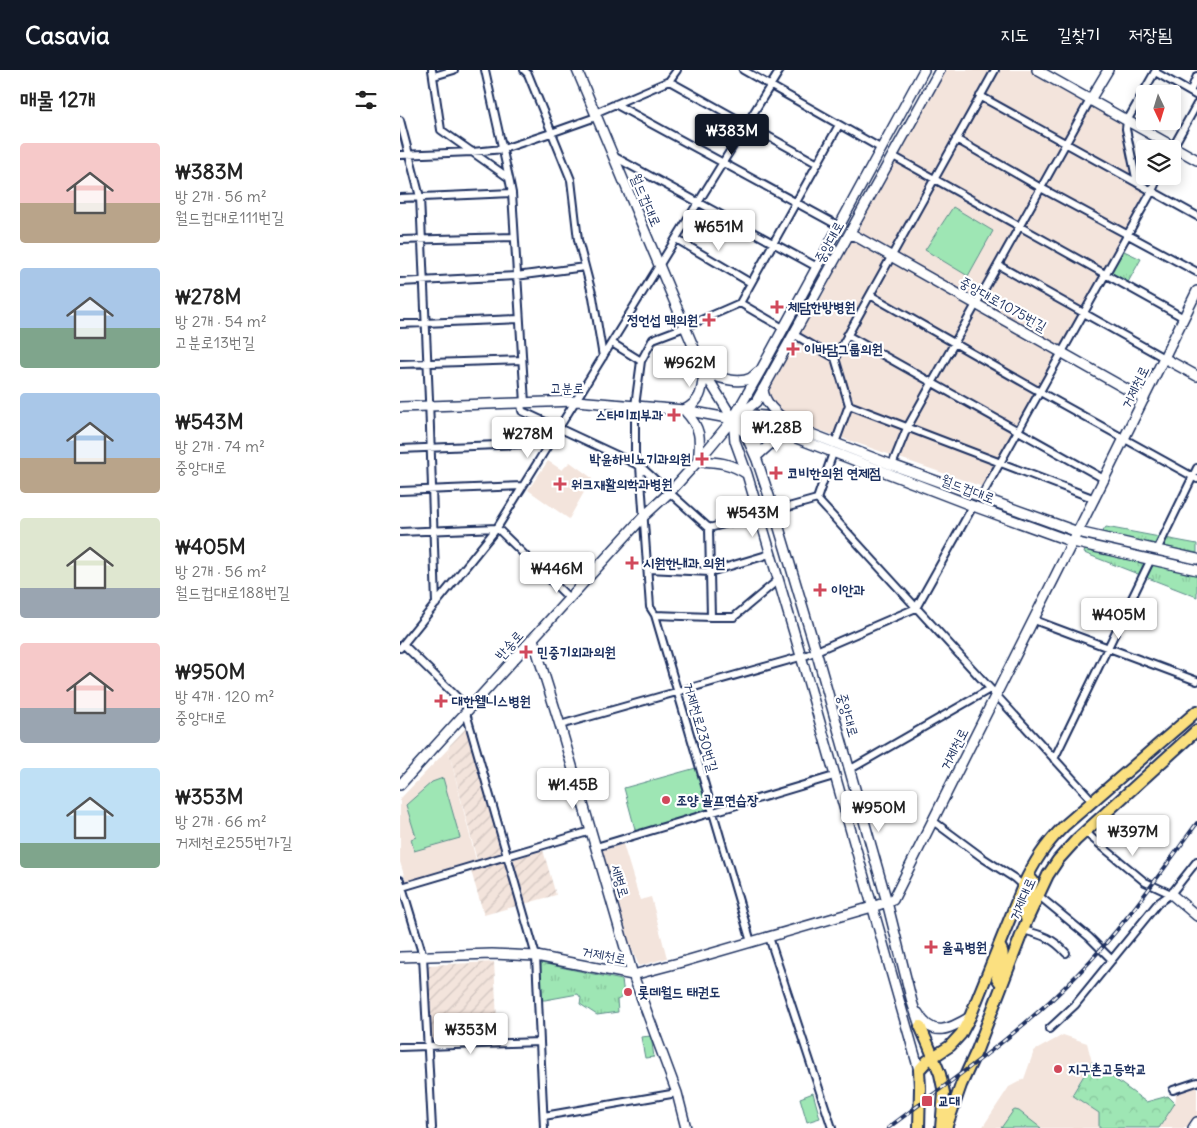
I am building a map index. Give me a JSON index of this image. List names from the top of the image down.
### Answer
{
  "streets": {
    "main road": [
      "월드컵대로",
      "중앙대로",
      "중앙대로1075번길",
      "거제천로",
      "고분로",
      "반송로",
      "세병로",
      "거제대로"
    ],
    "street": ["거제천로230번길"]
  },
  "crossings": [
    ["월드컵대로", "중앙대로"],
    ["월드컵대로", "거제천로"],
    ["월드컵대로", "고분로"],
    ["월드컵대로", "반송로"],
    ["중앙대로", "중앙대로1075번길"],
    ["중앙대로", "거제천로"],
    ["중앙대로", "고분로"],
    ["중앙대로", "반송로"],
    ["중앙대로", "거제대로"],
    ["중앙대로1075번길", "거제천로"],
    ["거제천로", "거제천로230번길"],
    ["거제천로", "세병로"],
    ["고분로", "반송로"],
    ["고분로", "거제천로230번길"],
    ["반송로", "거제천로230번길"],
    ["반송로", "세병로"]
  ],
  "places": {
    "health": [
      "체담한방병원",
      "정언섭 맥의원",
      "이바담그룹의원",
      "스타미피부과",
      "박윤하비뇨기과의원",
      "코비한의원 연제점",
      "워크재활의학과병원",
      "시원한내과 의원",
      "이안과",
      "민중기외과의원",
      "대한웰니스병원",
      "율곡병원"
    ],
    "other": ["조양 골프연습장", "롯데월드 태권도", "지구촌고등학교"],
    "transit": ["교대"]
  },
  "north": "bottom",
  "page": {
    "header": "Casavia",
    "nav": ["지도", "길찾기", "저장됨"],
    "heading": "매물 12개",
    "price": [
      "₩383M",
      "₩651M",
      "₩962M",
      "₩1.28B",
      "₩278M",
      "₩543M",
      "₩446M",
      "₩405M",
      "₩1.45B",
      "₩950M",
      "₩397M",
      "₩353M"
    ],
    "list": [
      {
        "name": "₩383M",
        "note": "방 2개 · 56 m² · 월드컵대로111번길"
      },
      {
        "name": "₩278M",
        "note": "방 2개 · 54 m² · 고분로13번길"
      },
      {
        "name": "₩543M",
        "note": "방 2개 · 74 m² · 중앙대로"
      },
      {
        "name": "₩405M",
        "note": "방 2개 · 56 m² · 월드컵대로188번길"
      },
      {
        "name": "₩950M",
        "note": "방 4개 · 120 m² · 중앙대로"
      },
      {
        "name": "₩353M",
        "note": "방 2개 · 66 m² · 거제천로255번가길"
      }
    ]
  }
}
